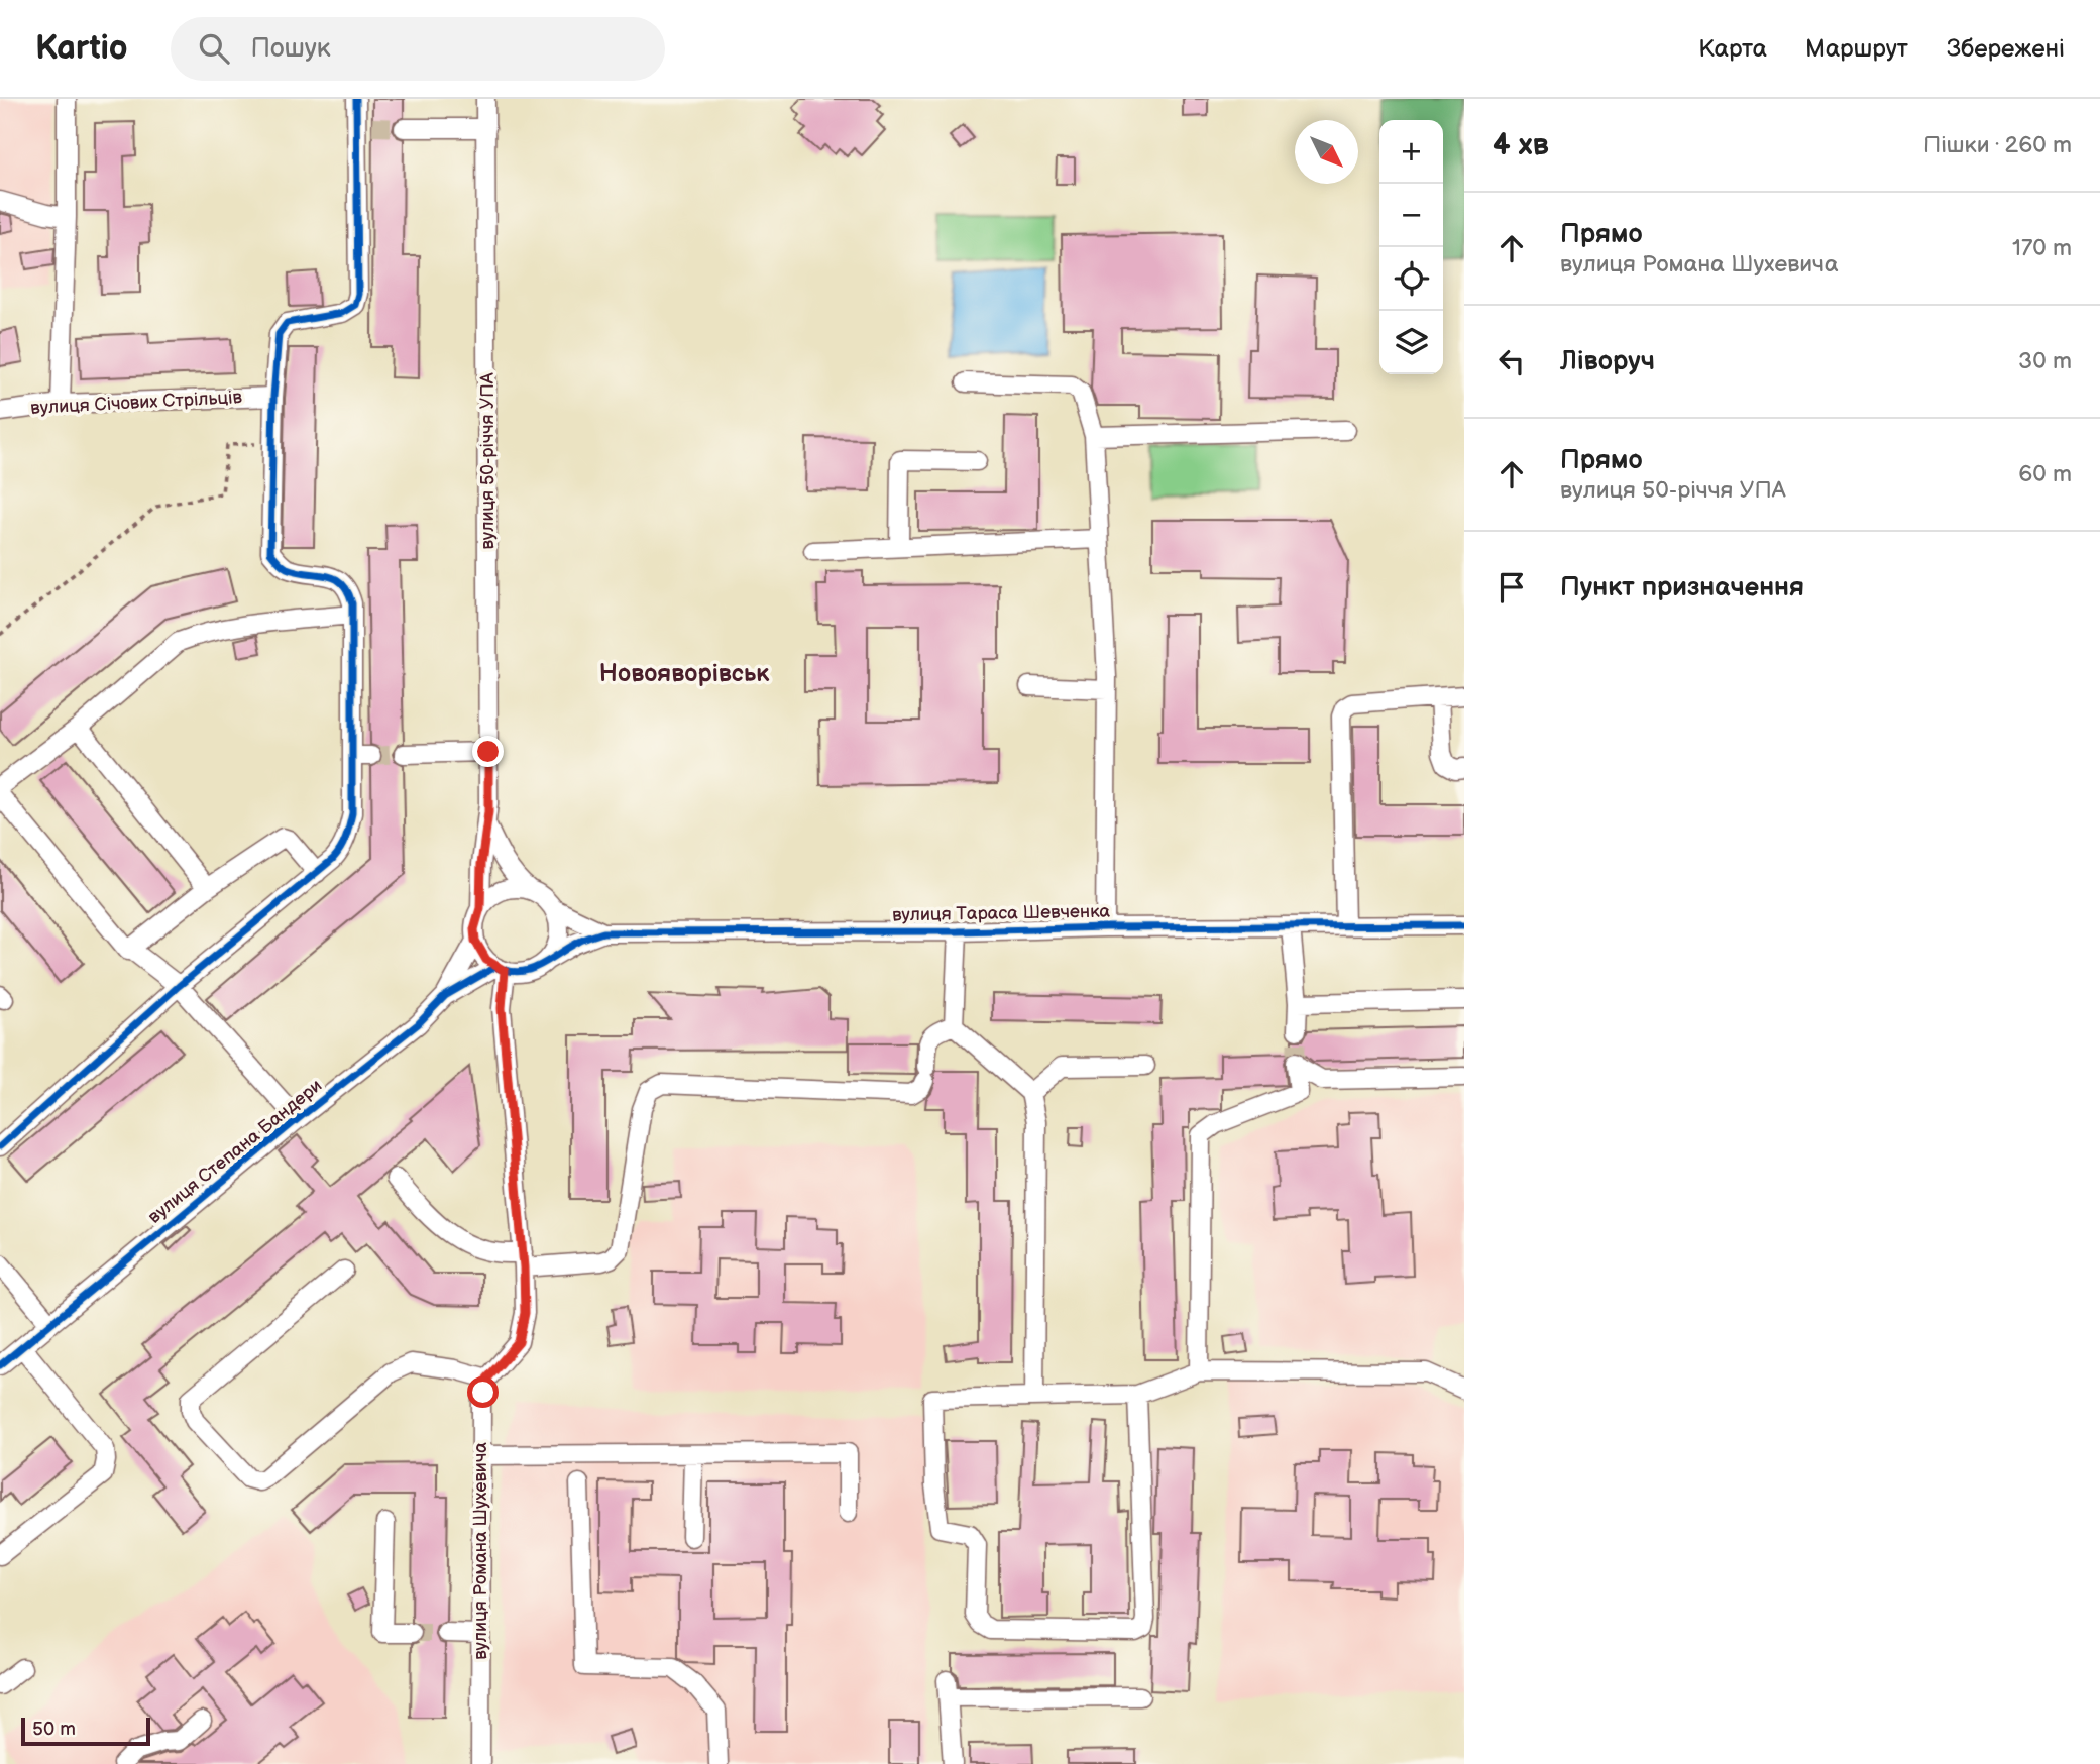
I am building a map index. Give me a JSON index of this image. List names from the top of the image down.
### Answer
{
  "streets": {
    "street": [
      "вулиця Січових Стрільців",
      "вулиця 50-річчя УПА",
      "вулиця Тараса Шевченка",
      "вулиця Степана Бандери",
      "вулиця Романа Шухевича"
    ]
  },
  "crossings": [
    ["вулиця 50-річчя УПА", "вулиця Тараса Шевченка"],
    ["вулиця 50-річчя УПА", "вулиця Степана Бандери"],
    ["вулиця Тараса Шевченка", "вулиця Степана Бандери"]
  ],
  "districts": ["Новояворівськ"],
  "scale_bar": "50 m",
  "north": "bottom right",
  "page": {
    "header": "Kartio",
    "search": "Пошук",
    "nav": ["Карта", "Маршрут", "Збережені"],
    "heading": ["4 хв", "Пішки · 260 m"],
    "map_buttons": ["+", "−"],
    "list": [
      ["Прямо", "вулиця Романа Шухевича", "170 m"],
      ["Ліворуч", "30 m"],
      ["Прямо", "вулиця 50-річчя УПА", "60 m"],
      "Пункт призначення"
    ],
    "scale": "50 m"
  }
}
